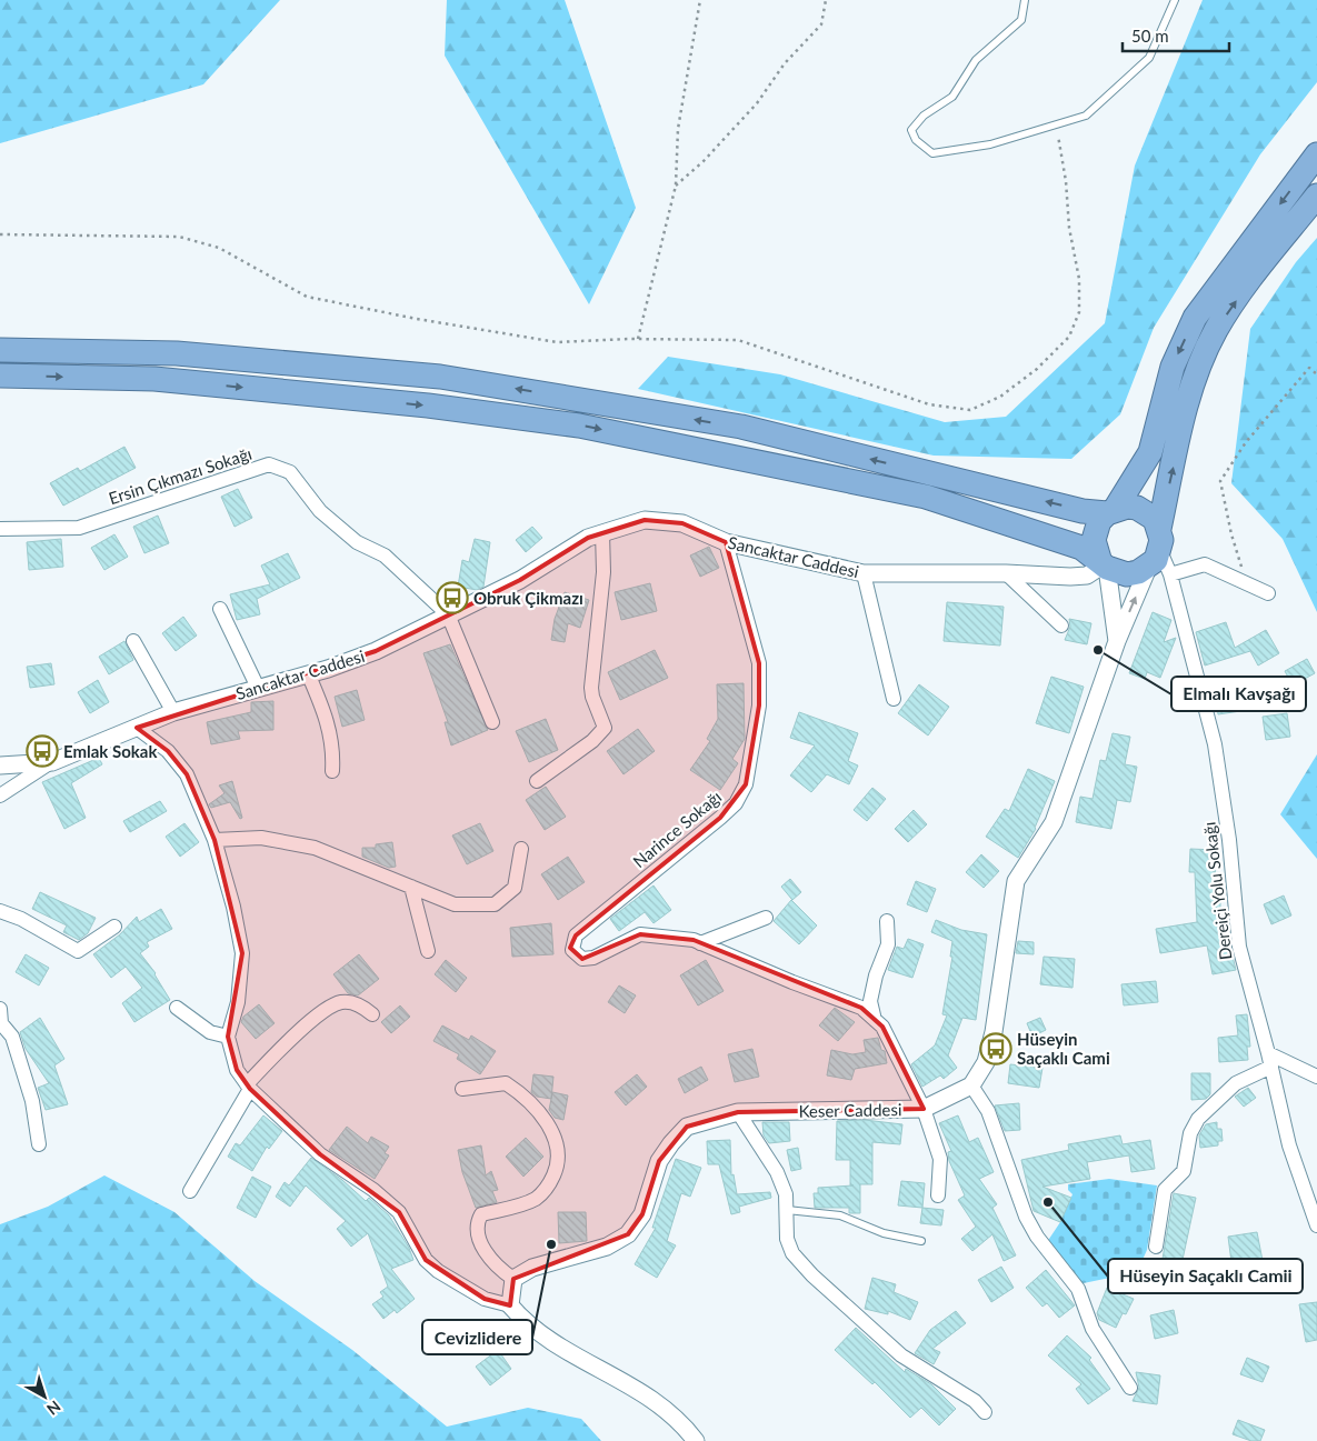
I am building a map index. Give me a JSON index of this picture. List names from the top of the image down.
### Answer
{
  "streets": {
    "street": [
      "Ersin Çıkmazı Sokağı",
      "Sancaktar Caddesi",
      "Narince Sokağı",
      "Dereiçi Yolu Sokağı",
      "Keser Caddesi"
    ]
  },
  "crossings": [
    ["Ersin Çıkmazı Sokağı", "Sancaktar Caddesi"],
    ["Sancaktar Caddesi", "Narince Sokağı"],
    ["Sancaktar Caddesi", "Dereiçi Yolu Sokağı"],
    ["Narince Sokağı", "Keser Caddesi"]
  ],
  "places": {
    "bus stop": ["Obruk Çikmazı", "Emlak Sokak", "Hüseyin Saçaklı Cami"],
    "other": ["Elmalı Kavşağı", "Hüseyin Saçaklı Camii", "Cevizlidere"]
  },
  "scale_bar": "50 m",
  "north": "bottom right"
}
